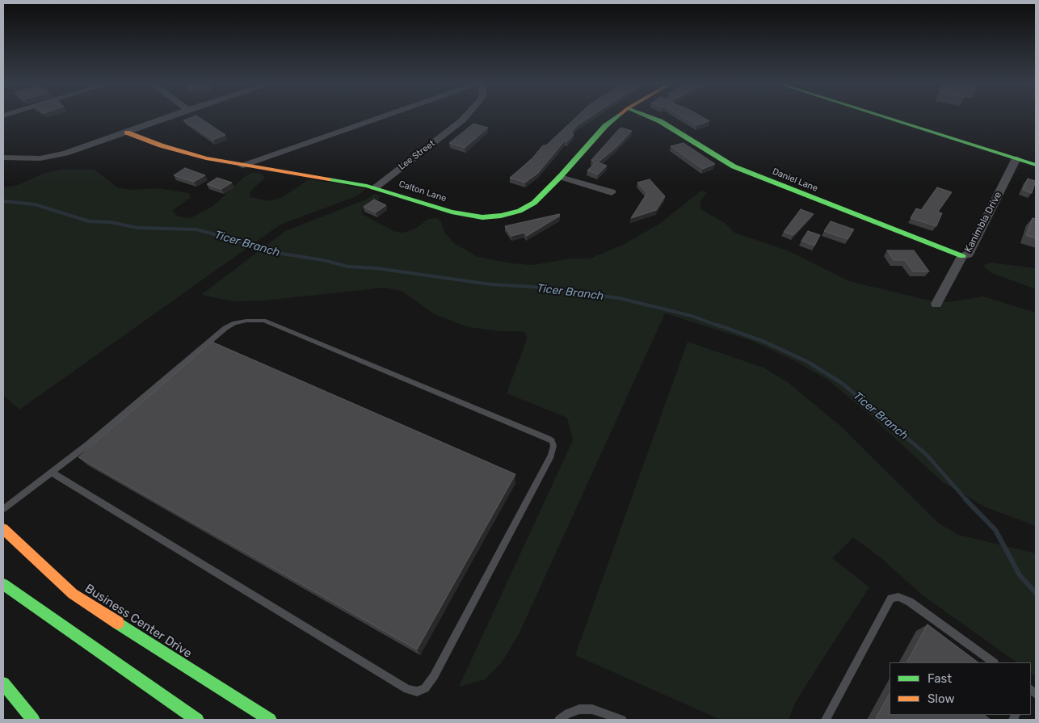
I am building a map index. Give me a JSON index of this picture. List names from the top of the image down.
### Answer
{
  "streets": {
    "main road": ["Daniel Lane", "Calton Lane", "Business Center Drive"],
    "street": ["Lee Street", "Kanimbla Drive"]
  },
  "crossings": [
    ["Lee Street", "Calton Lane"],
    ["Daniel Lane", "Kanimbla Drive"]
  ],
  "water": ["Ticer Branch"],
  "legend": ["Fast", "Slow"]
}
